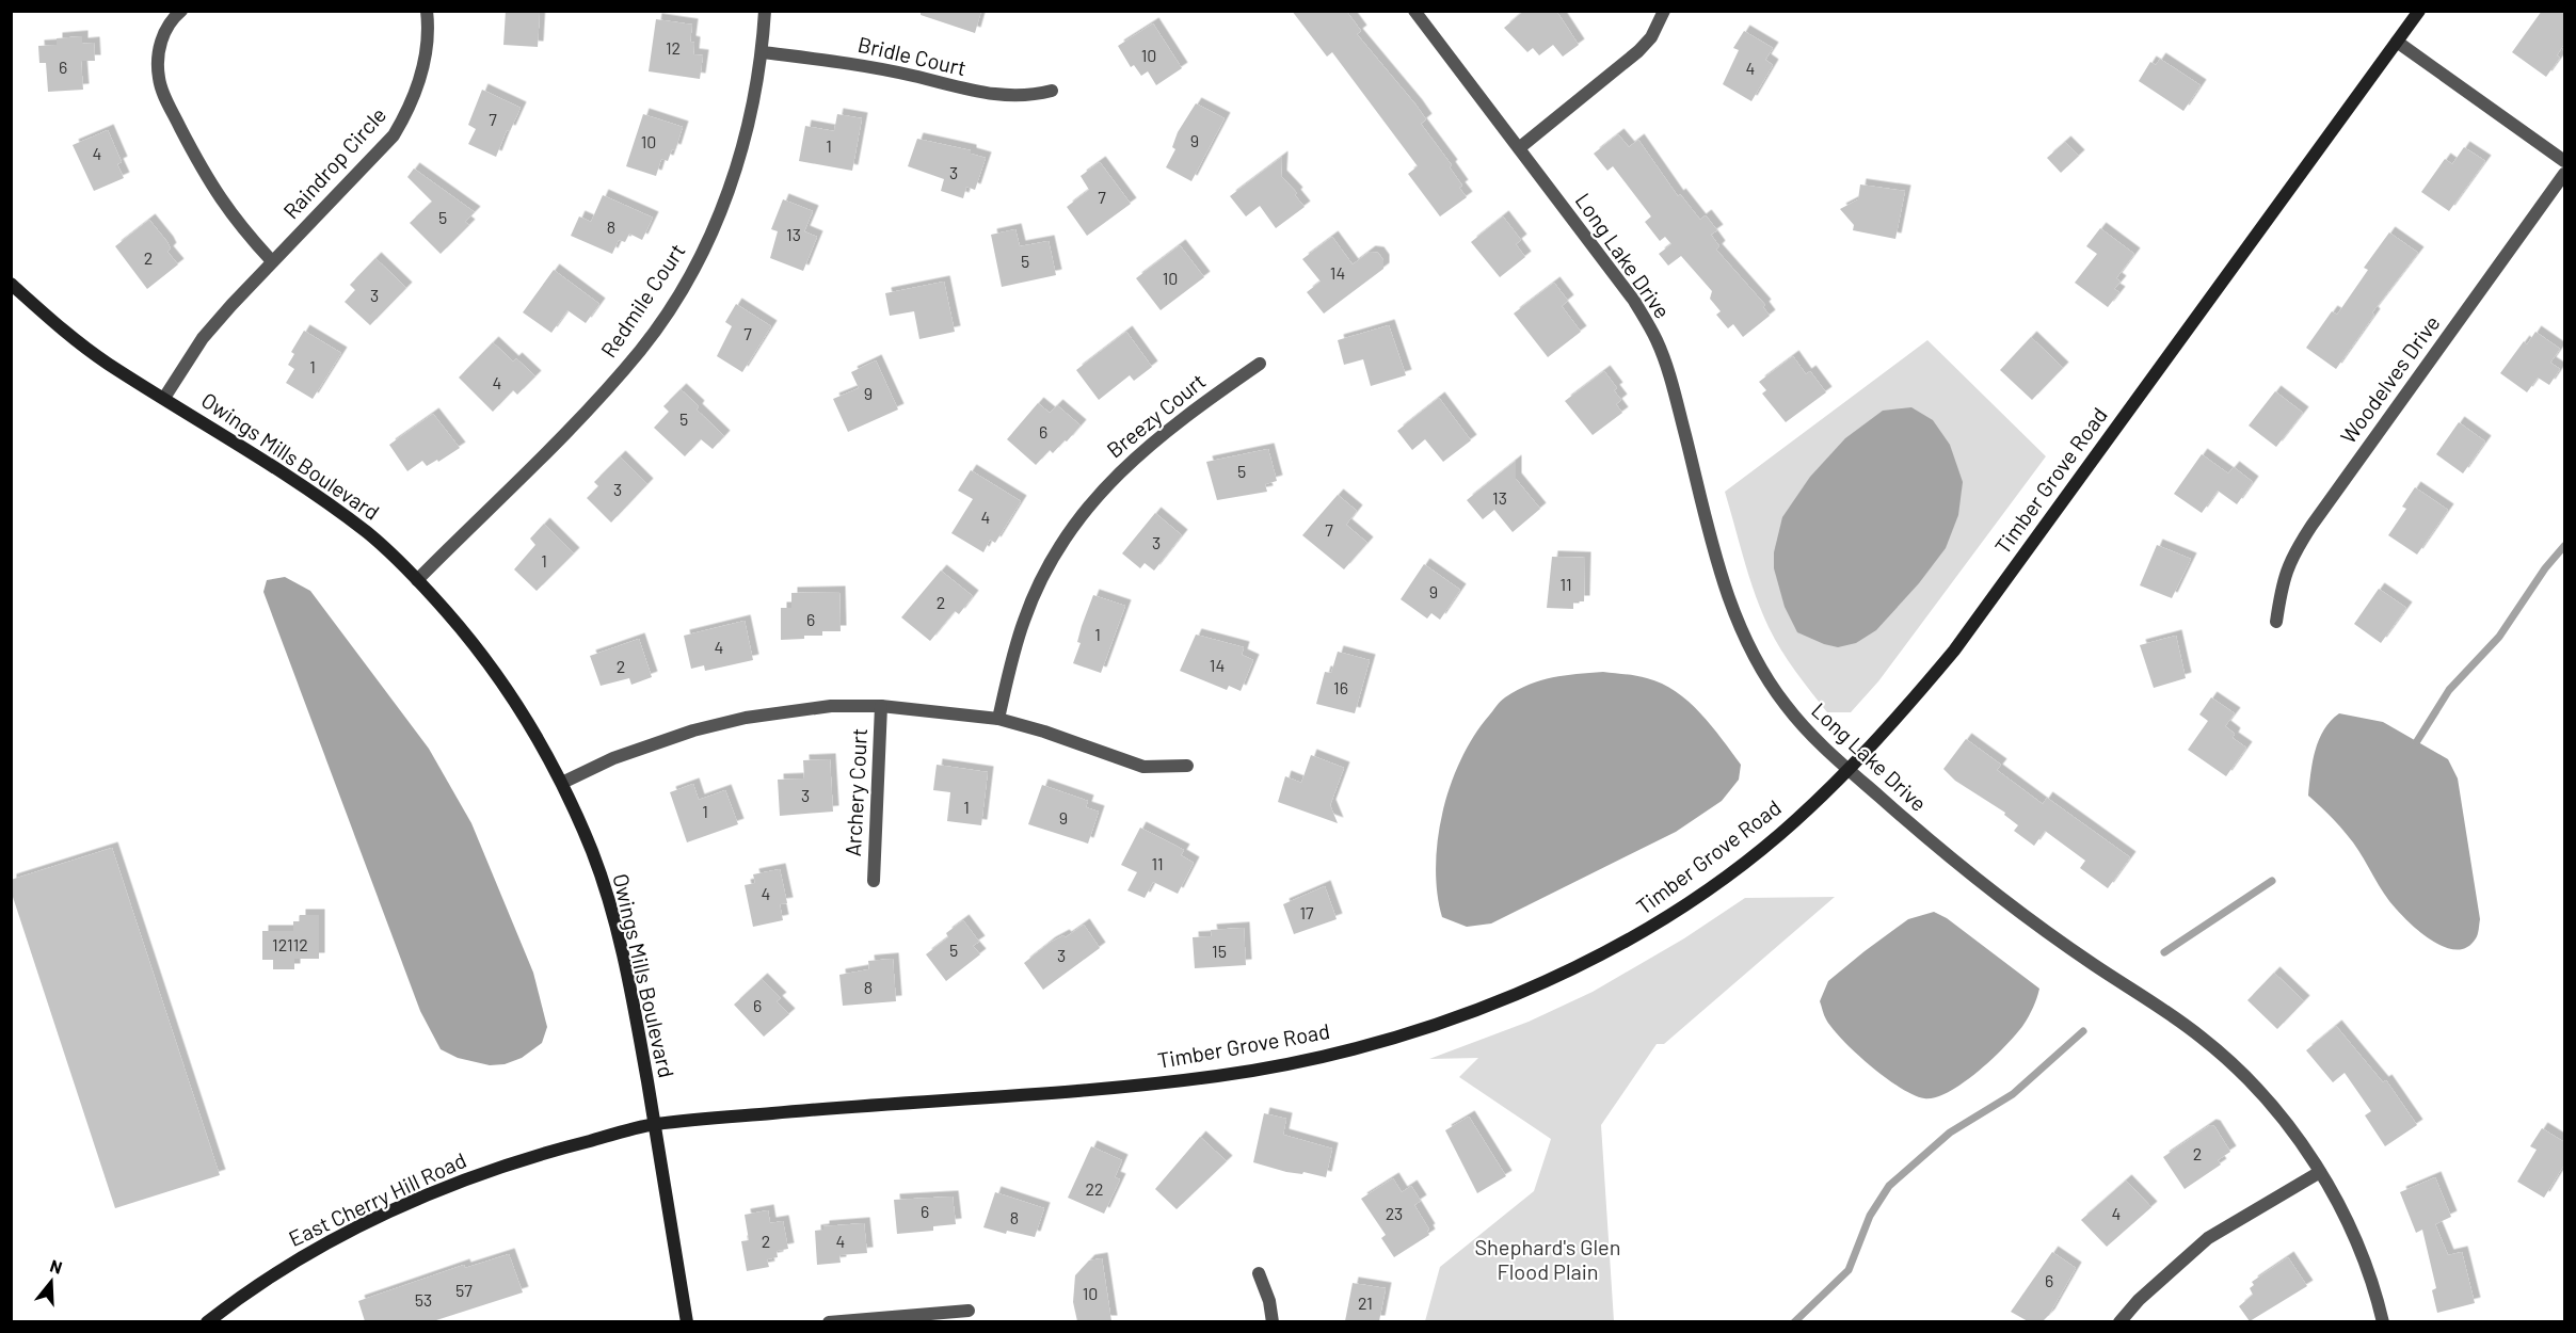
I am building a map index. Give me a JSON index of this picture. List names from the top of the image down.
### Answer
{
  "streets": {
    "street": [
      "Bridle Court",
      "Raindrop Circle",
      "Long Lake Drive",
      "Redmile Court",
      "Woodelves Drive",
      "Breezy Court",
      "Owings Mills Boulevard",
      "Timber Grove Road",
      "Archery Court",
      "East Cherry Hill Road"
    ]
  },
  "crossings": [
    ["Bridle Court", "Redmile Court"],
    ["Raindrop Circle", "Owings Mills Boulevard"],
    ["Long Lake Drive", "Timber Grove Road"],
    ["Redmile Court", "Owings Mills Boulevard"],
    ["Owings Mills Boulevard", "Timber Grove Road"],
    ["Owings Mills Boulevard", "East Cherry Hill Road"],
    ["Timber Grove Road", "East Cherry Hill Road"]
  ],
  "parks": ["Shephard's Glen Flood Plain"],
  "house_numbers": [
    "12",
    "10",
    "6",
    "4",
    "7",
    "9",
    "10",
    "1",
    "4",
    "3",
    "7",
    "5",
    "8",
    "13",
    "2",
    "5",
    "14",
    "10",
    "3",
    "7",
    "1",
    "4",
    "9",
    "5",
    "6",
    "5",
    "3",
    "13",
    "4",
    "7",
    "3",
    "1",
    "11",
    "9",
    "2",
    "6",
    "1",
    "4",
    "14",
    "2",
    "16",
    "3",
    "1",
    "1",
    "9",
    "11",
    "4",
    "17",
    "12112",
    "5",
    "15",
    "3",
    "8",
    "6",
    "2",
    "22",
    "6",
    "23",
    "4",
    "8",
    "2",
    "4",
    "6",
    "57",
    "10",
    "53",
    "21"
  ],
  "north": "top"
}
